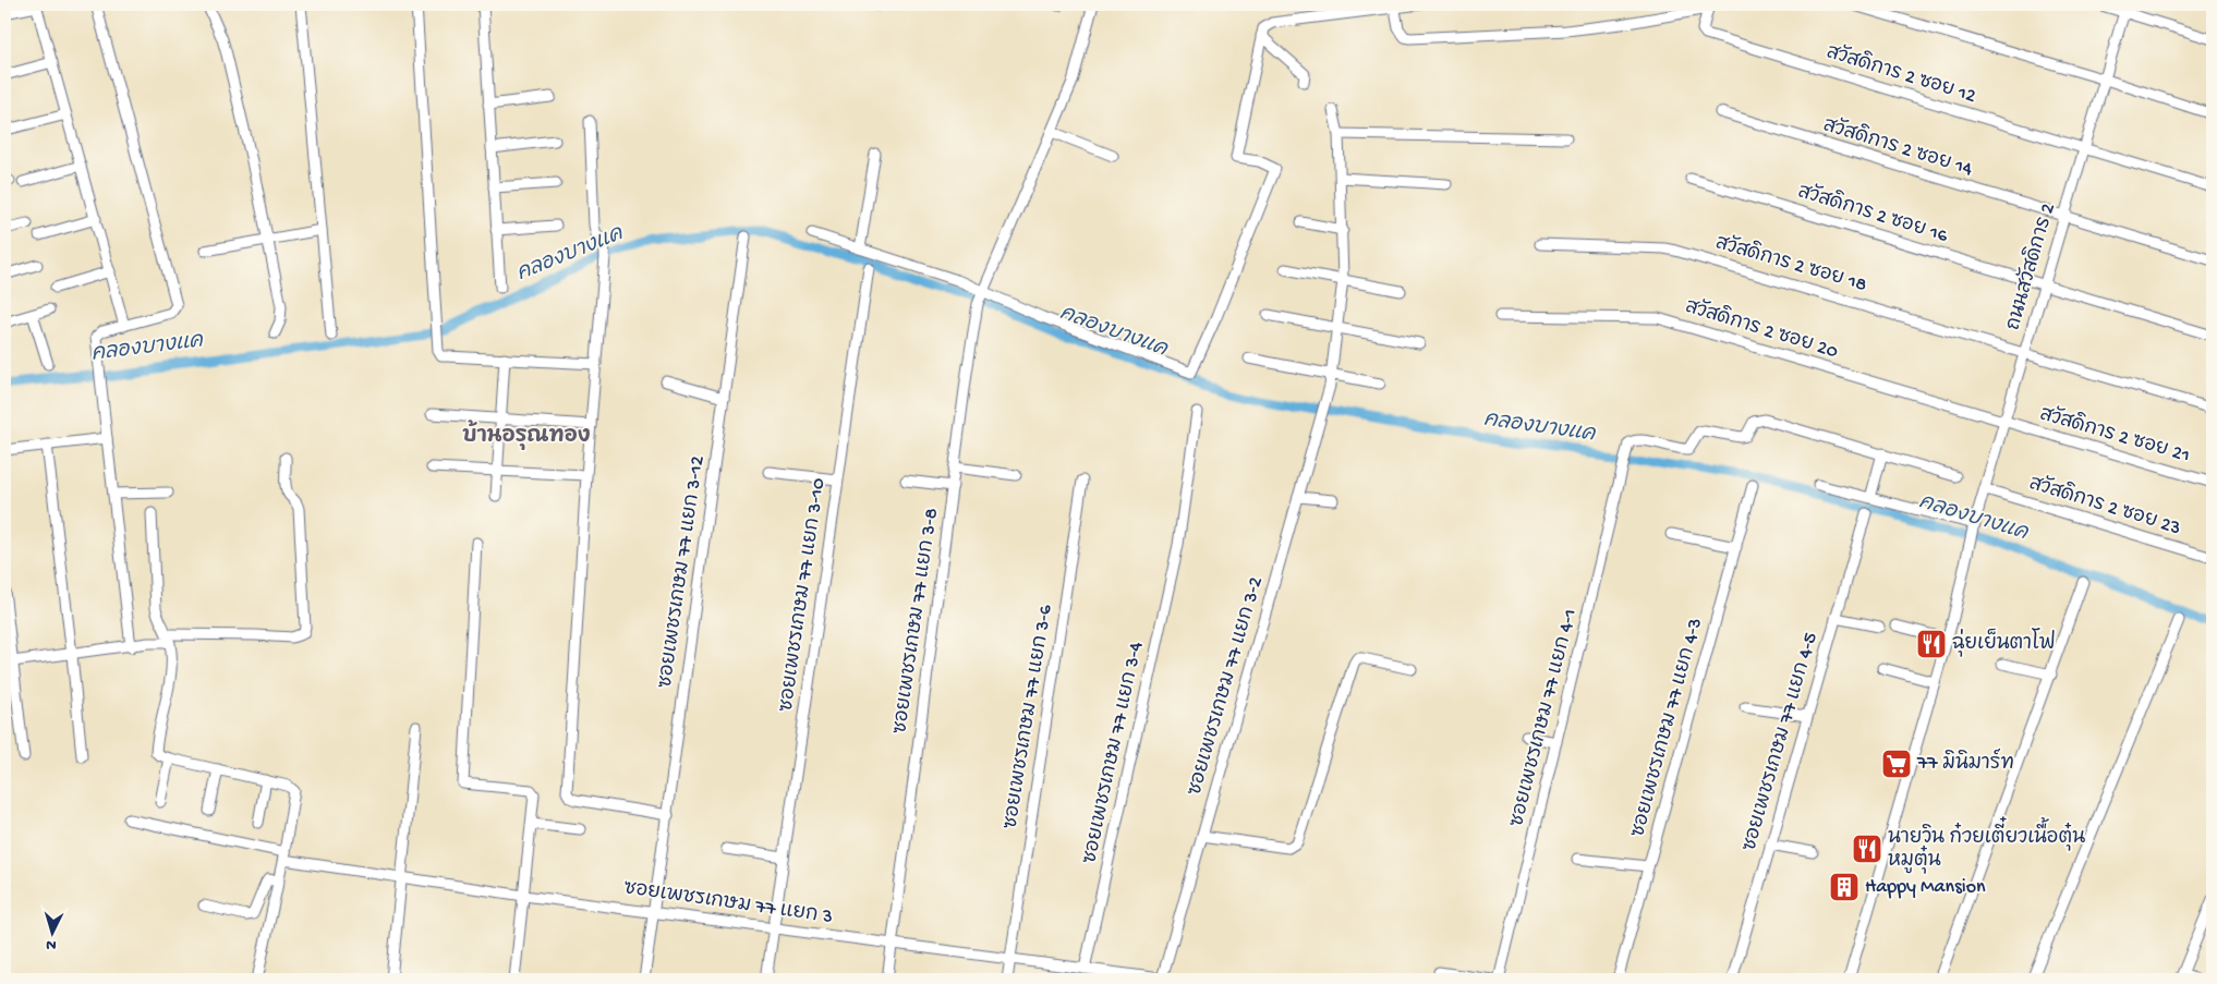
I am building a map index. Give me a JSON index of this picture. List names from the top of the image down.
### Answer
{
  "streets": {
    "street": [
      "สวัสดิการ 2 ซอย 12",
      "สวัสดิการ 2 ซอย 14",
      "สวัสดิการ 2 ซอย 16",
      "สวัสดิการ 2 ซอย 18",
      "ถนนสวัสดิการ 2",
      "สวัสดิการ 2 ซอย 20",
      "สวัสดิการ 2 ซอย 21",
      "สวัสดิการ 2 ซอย 23",
      "ซอยเพชรเกษม 77 แยก 3-12",
      "ซอยเพชรเกษม 77 แยก 3-10",
      "ซอยเพชรเกษม 77 แยก 3-8",
      "ซอยเพชรเกษม 77 แยก 3-2",
      "ซอยเพชรเกษม 77 แยก 3-6",
      "ซอยเพชรเกษม 77 แยก 4-1",
      "ซอยเพชรเกษม 77 แยก 4-3",
      "ซอยเพชรเกษม 77 แยก 4-5",
      "ซอยเพชรเกษม 77 แยก 3-4",
      "ซอยเพชรเกษม 77 แยก 3"
    ]
  },
  "crossings": [
    ["สวัสดิการ 2 ซอย 12", "ถนนสวัสดิการ 2"],
    ["สวัสดิการ 2 ซอย 14", "ถนนสวัสดิการ 2"],
    ["สวัสดิการ 2 ซอย 16", "ถนนสวัสดิการ 2"],
    ["สวัสดิการ 2 ซอย 18", "ถนนสวัสดิการ 2"],
    ["ถนนสวัสดิการ 2", "สวัสดิการ 2 ซอย 20"],
    ["ถนนสวัสดิการ 2", "สวัสดิการ 2 ซอย 21"],
    ["ถนนสวัสดิการ 2", "สวัสดิการ 2 ซอย 23"],
    ["สวัสดิการ 2 ซอย 20", "สวัสดิการ 2 ซอย 21"],
    ["ซอยเพชรเกษม 77 แยก 3-12", "ซอยเพชรเกษม 77 แยก 3"],
    ["ซอยเพชรเกษม 77 แยก 3-10", "ซอยเพชรเกษม 77 แยก 3"],
    ["ซอยเพชรเกษม 77 แยก 3-8", "ซอยเพชรเกษม 77 แยก 3"],
    ["ซอยเพชรเกษม 77 แยก 3-2", "ซอยเพชรเกษม 77 แยก 3"],
    ["ซอยเพชรเกษม 77 แยก 3-6", "ซอยเพชรเกษม 77 แยก 3"],
    ["ซอยเพชรเกษม 77 แยก 3-4", "ซอยเพชรเกษม 77 แยก 3"]
  ],
  "districts": ["บ้านอรุณทอง"],
  "water": ["คลองบางแค"],
  "places": {
    "restaurant": ["ฉุ่ยเย็นตาโฟ", "นายวิน ก๋วยเตี๋ยวเนื้อตุ๋น หมูตุ๋น"],
    "supermarket": ["77 มินิมาร์ท"],
    "building": ["Happy Mansion"]
  },
  "north": "bottom"
}
